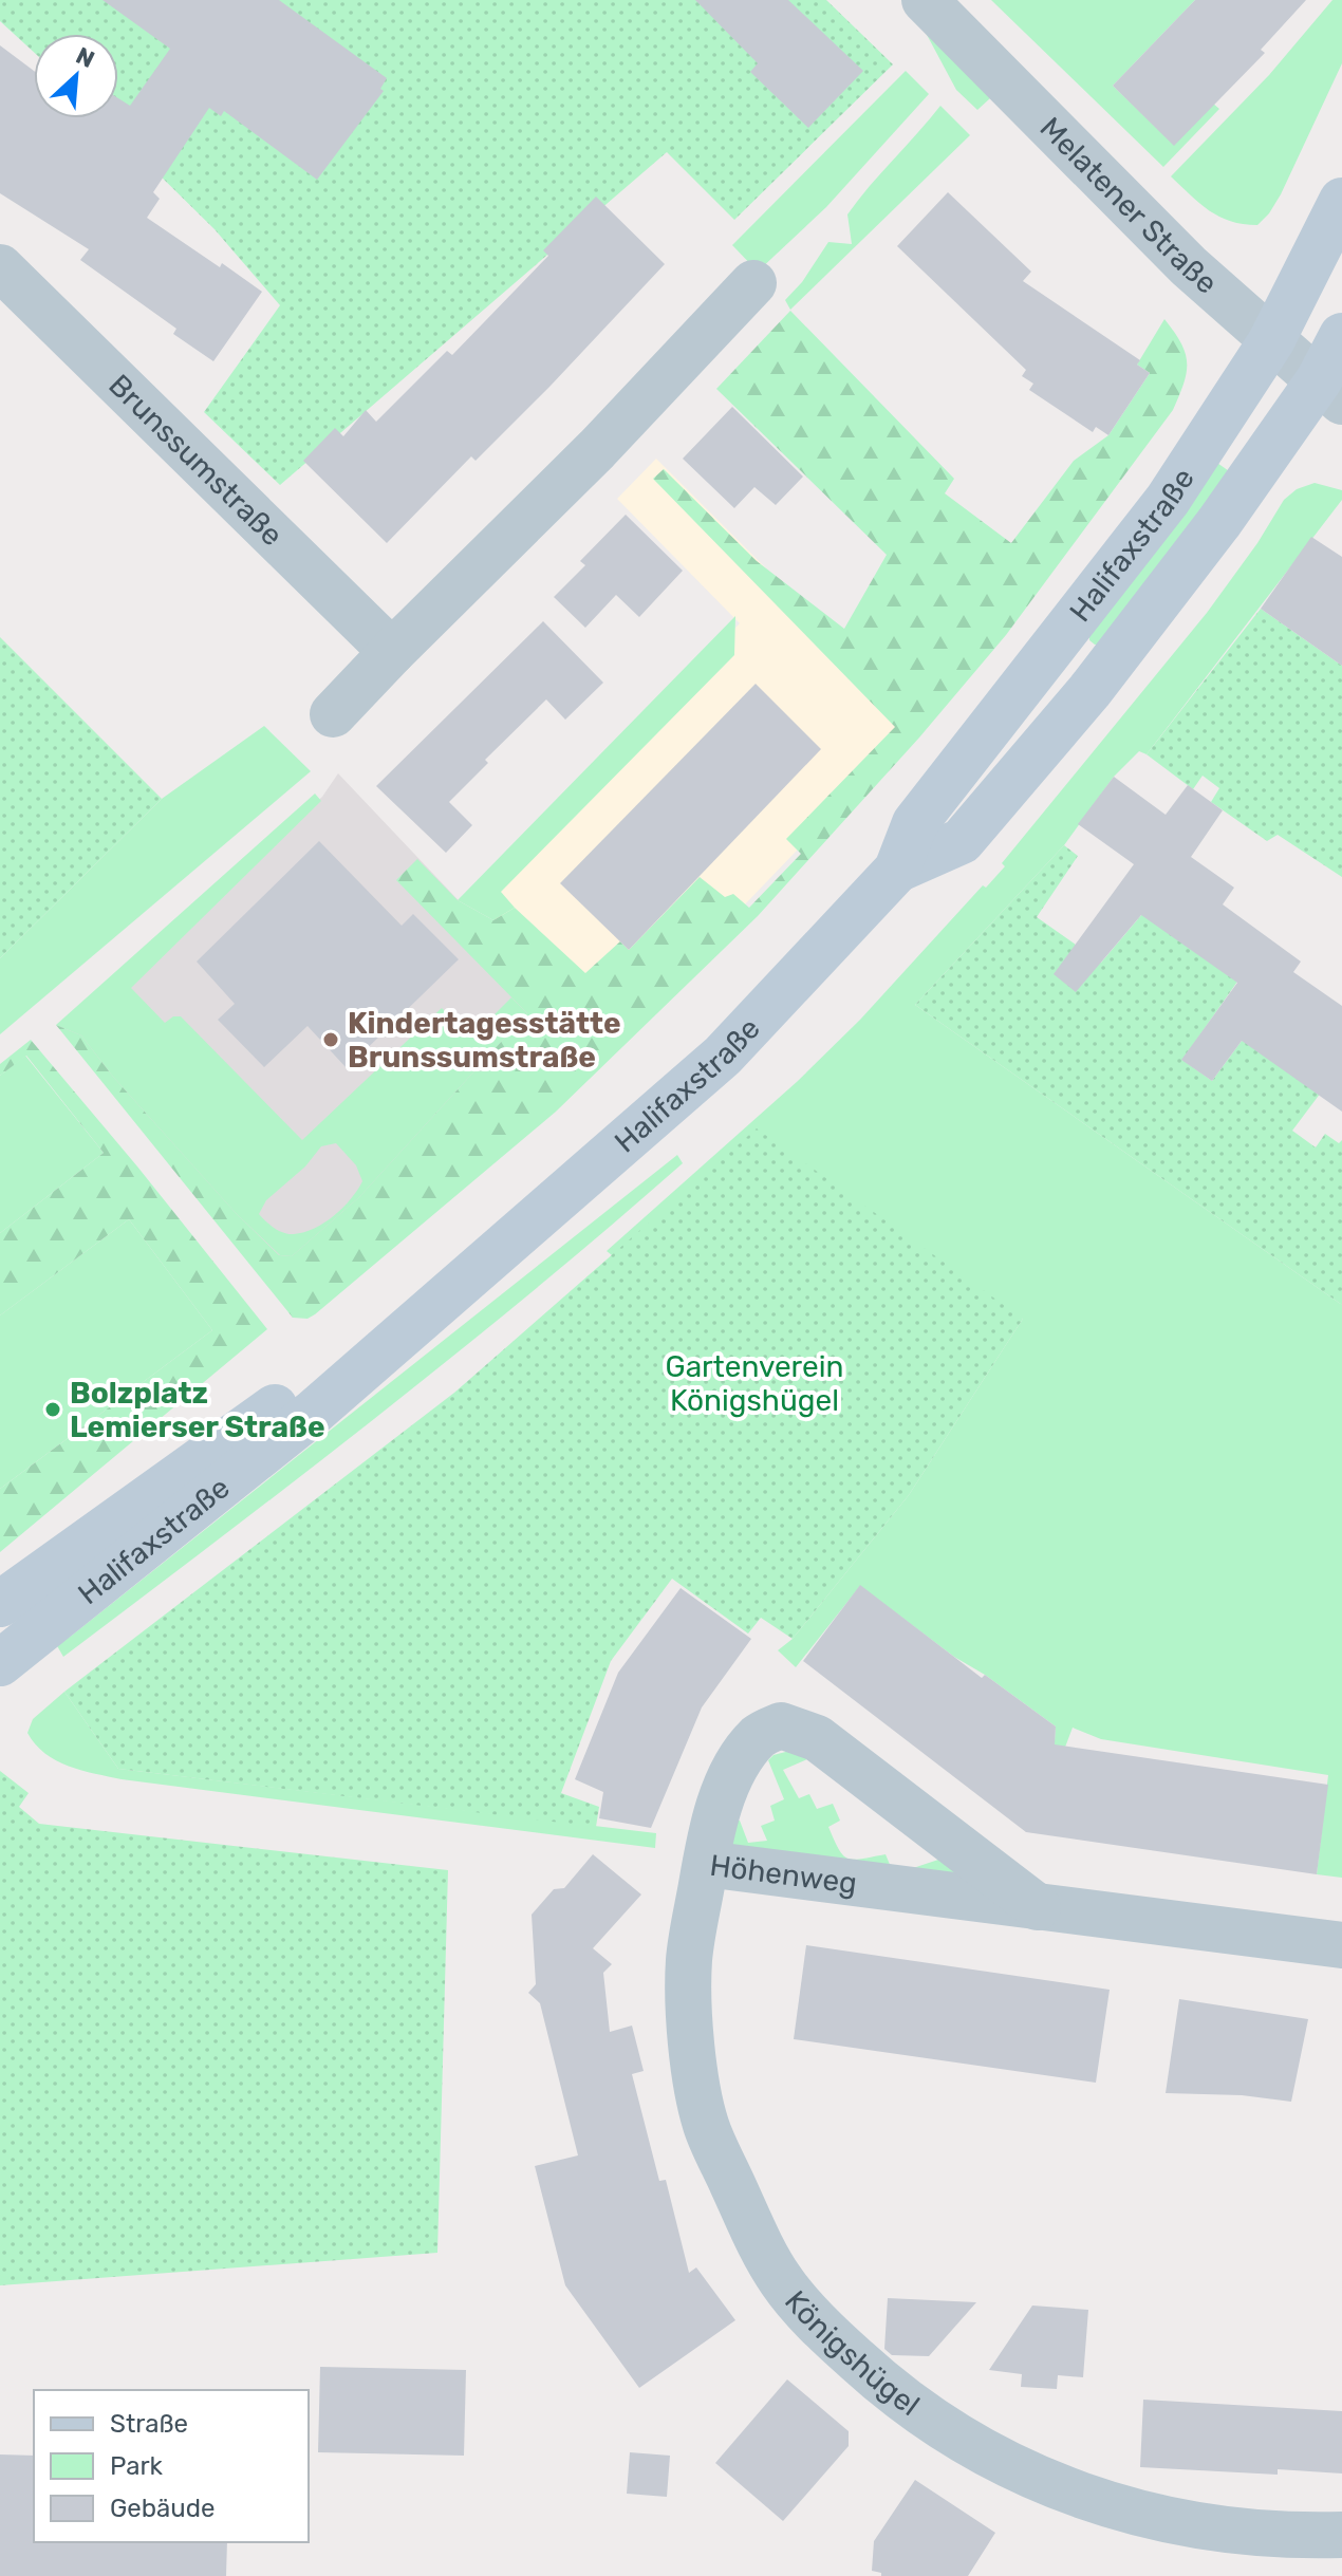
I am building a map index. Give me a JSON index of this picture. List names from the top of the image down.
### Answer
{
  "streets": {
    "main road": ["Halifaxstraße"],
    "street": [
      "Melatener Straße",
      "Brunssumstraße",
      "Höhenweg",
      "Königshügel"
    ]
  },
  "crossings": [
    ["Melatener Straße", "Halifaxstraße"],
    ["Höhenweg", "Königshügel"]
  ],
  "parks": ["Gartenverein Königshügel"],
  "places": ["Kindertagesstätte Brunssumstraße", "Bolzplatz Lemierser Straße"],
  "legend": ["Straße", "Park", "Gebäude"],
  "north": "top right"
}
